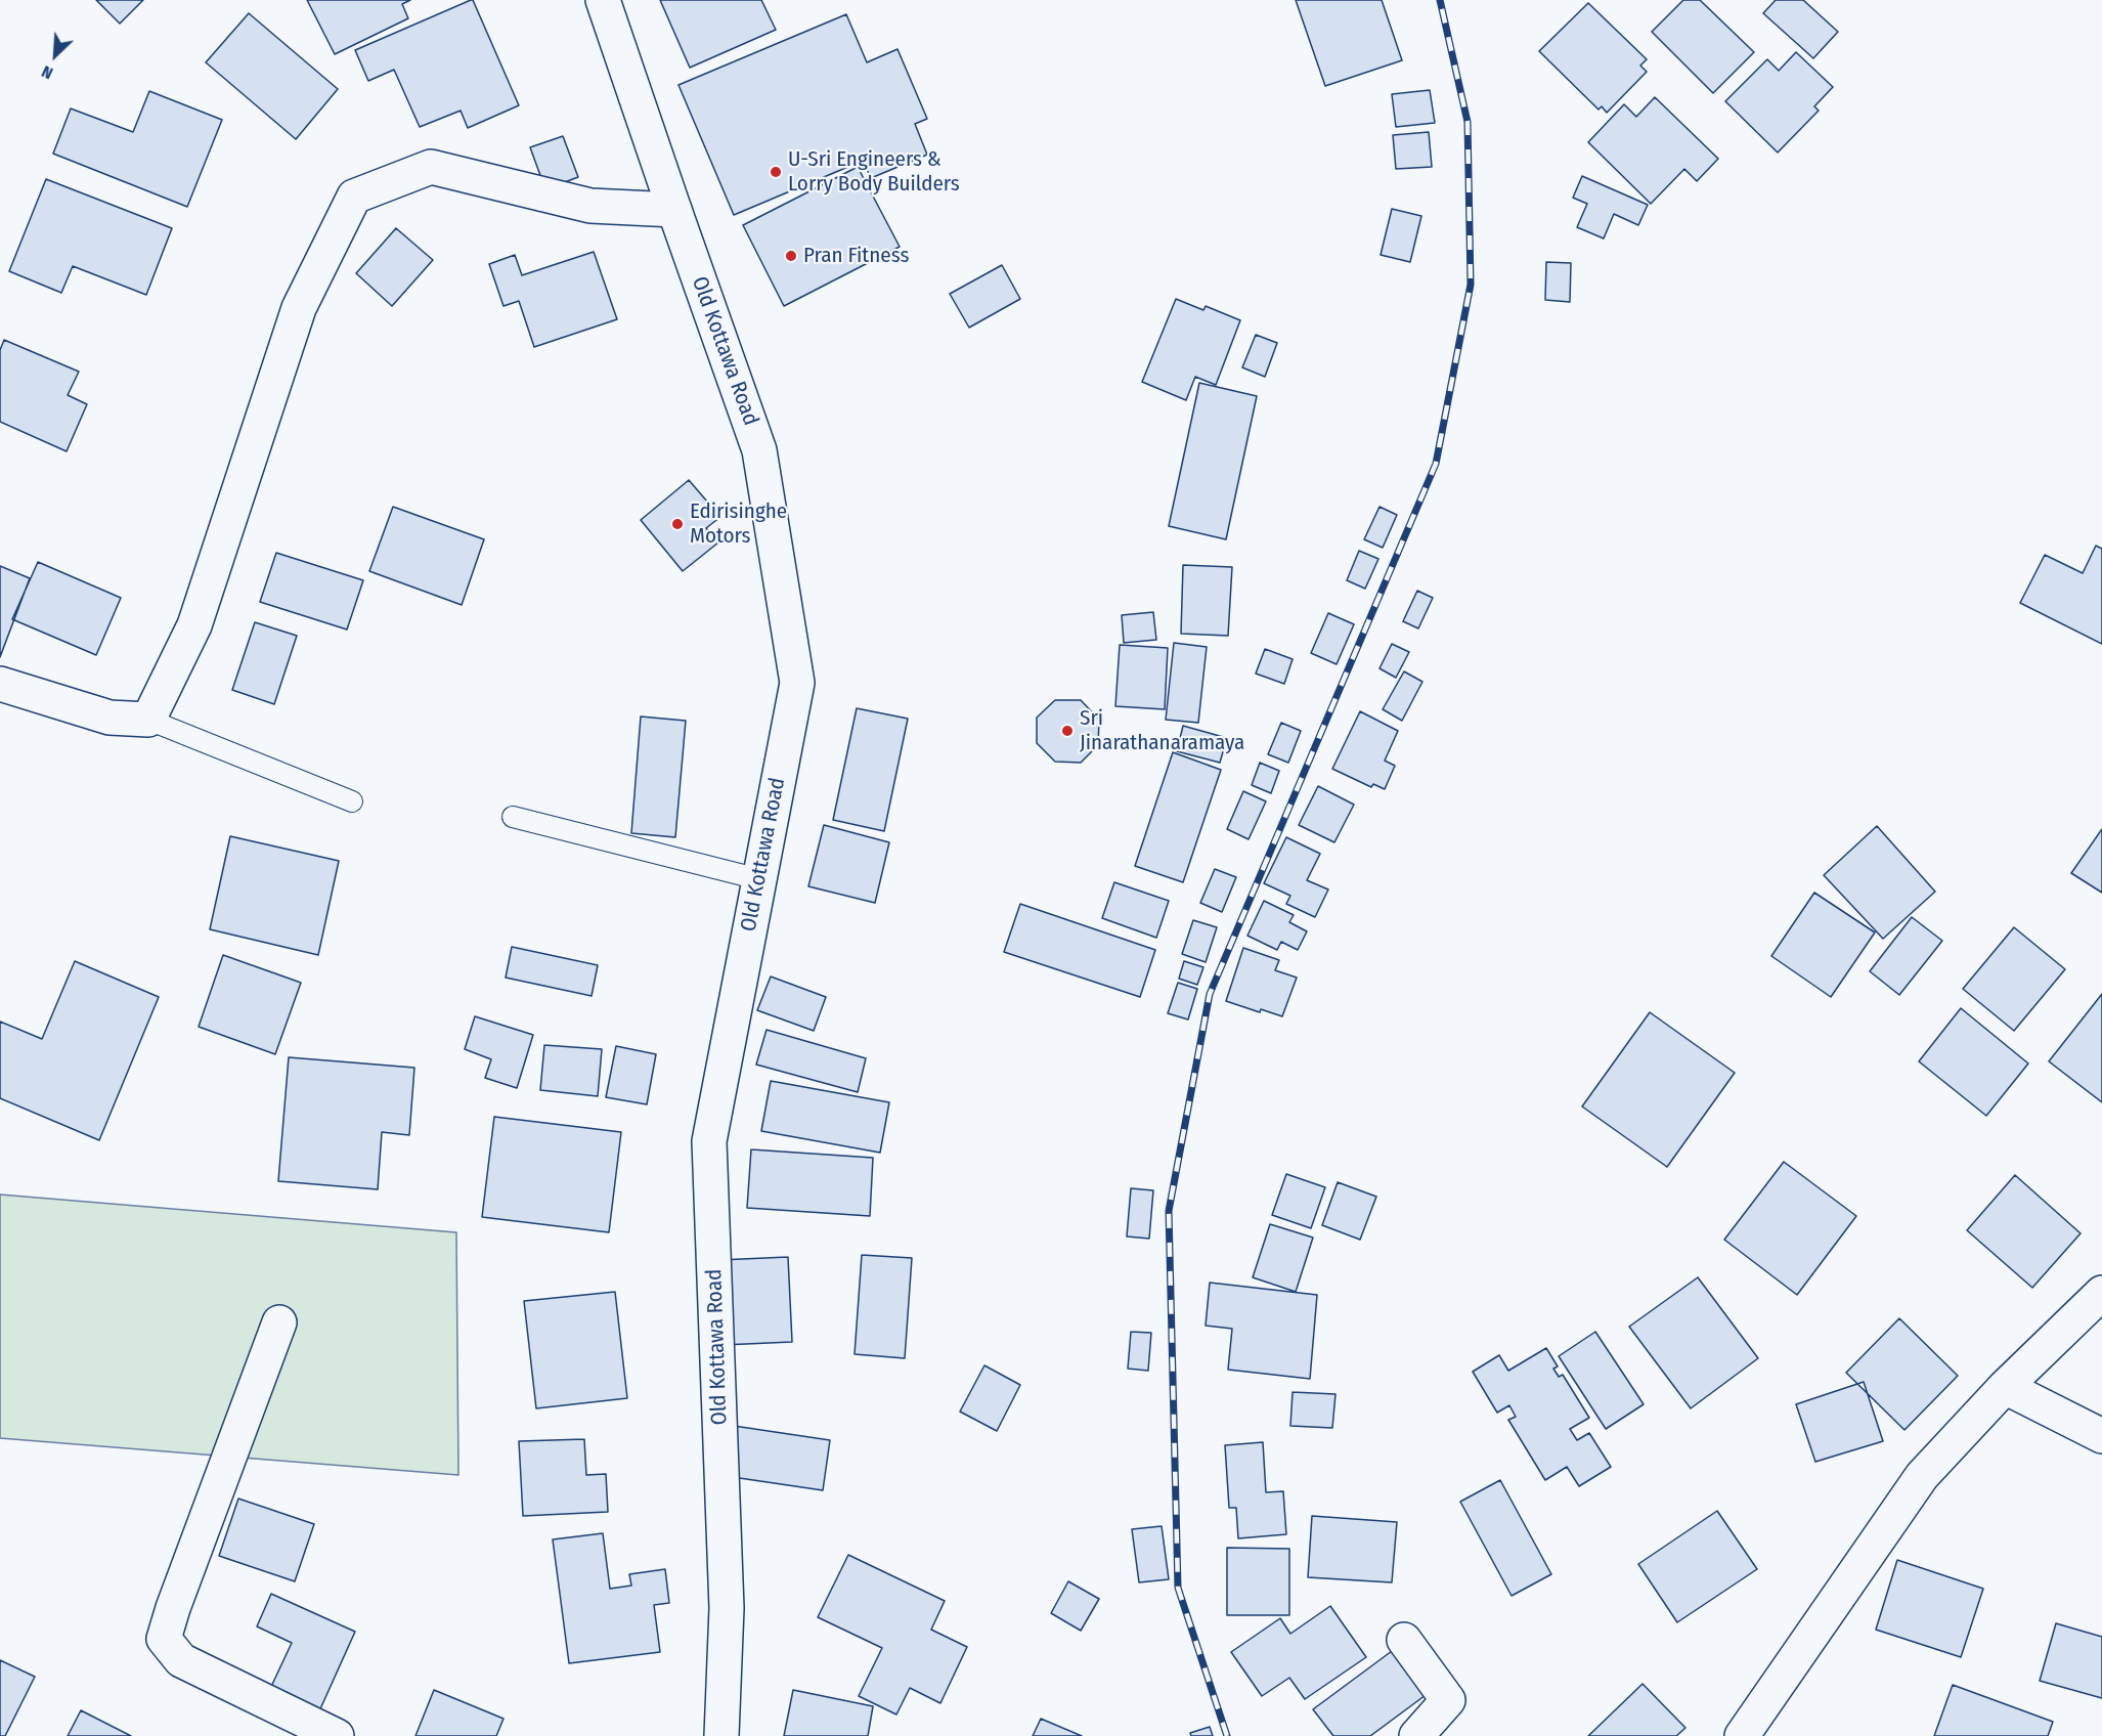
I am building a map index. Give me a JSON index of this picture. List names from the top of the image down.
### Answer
{
  "streets": {
    "street": ["Old Kottawa Road"]
  },
  "places": [
    "U-Sri Engineers & Lorry Body Builders",
    "Pran Fitness",
    "Edirisinghe Motors",
    "Sri Jinarathanaramaya"
  ],
  "north": "bottom left"
}
